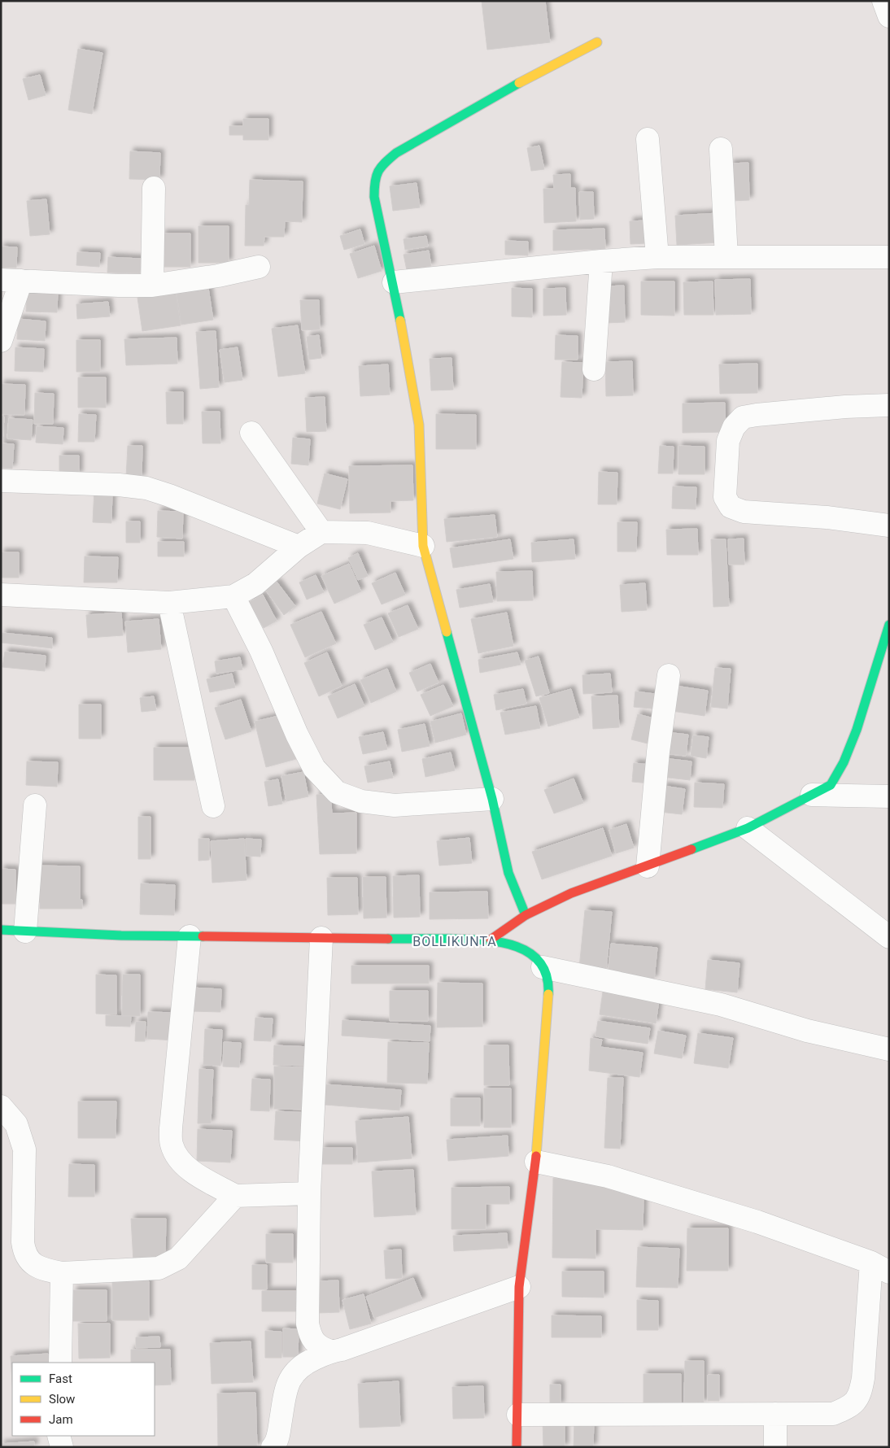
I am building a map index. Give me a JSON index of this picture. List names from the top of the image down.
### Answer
{
  "districts": ["BOLLIKUNTA"],
  "legend": ["Fast", "Slow", "Jam"]
}
